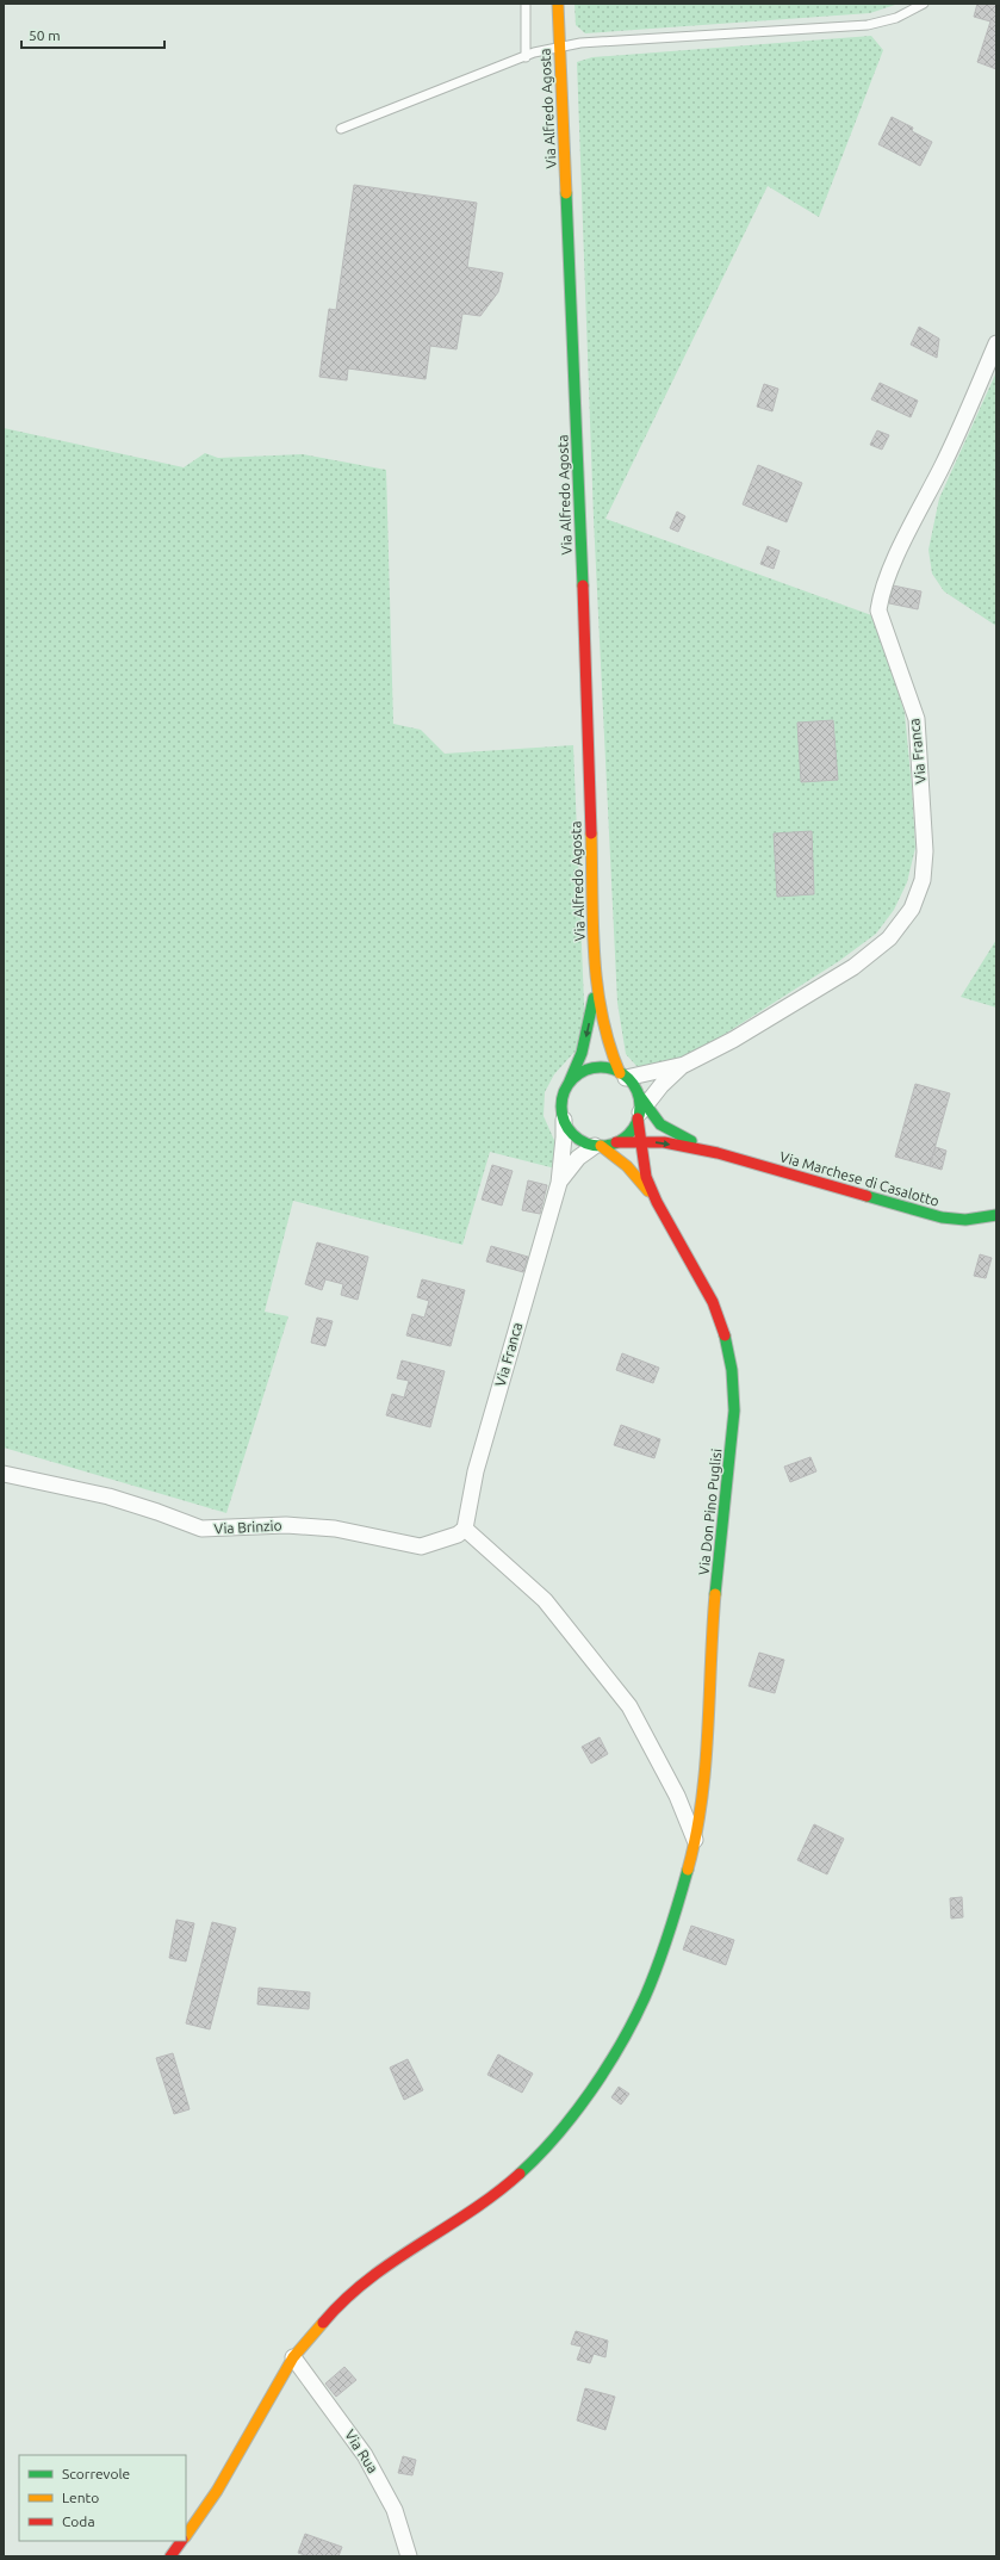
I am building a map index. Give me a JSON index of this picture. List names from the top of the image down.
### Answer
{
  "streets": {
    "street": [
      "Via Alfredo Agosta",
      "Via Franca",
      "Via Marchese di Casalotto",
      "Via Don Pino Puglisi",
      "Via Brinzio",
      "Via Rua"
    ]
  },
  "crossings": [
    ["Via Franca", "Via Brinzio"],
    ["Via Don Pino Puglisi", "Via Rua"]
  ],
  "legend": ["Scorrevole", "Lento", "Coda"],
  "scale_bar": "50 m"
}
